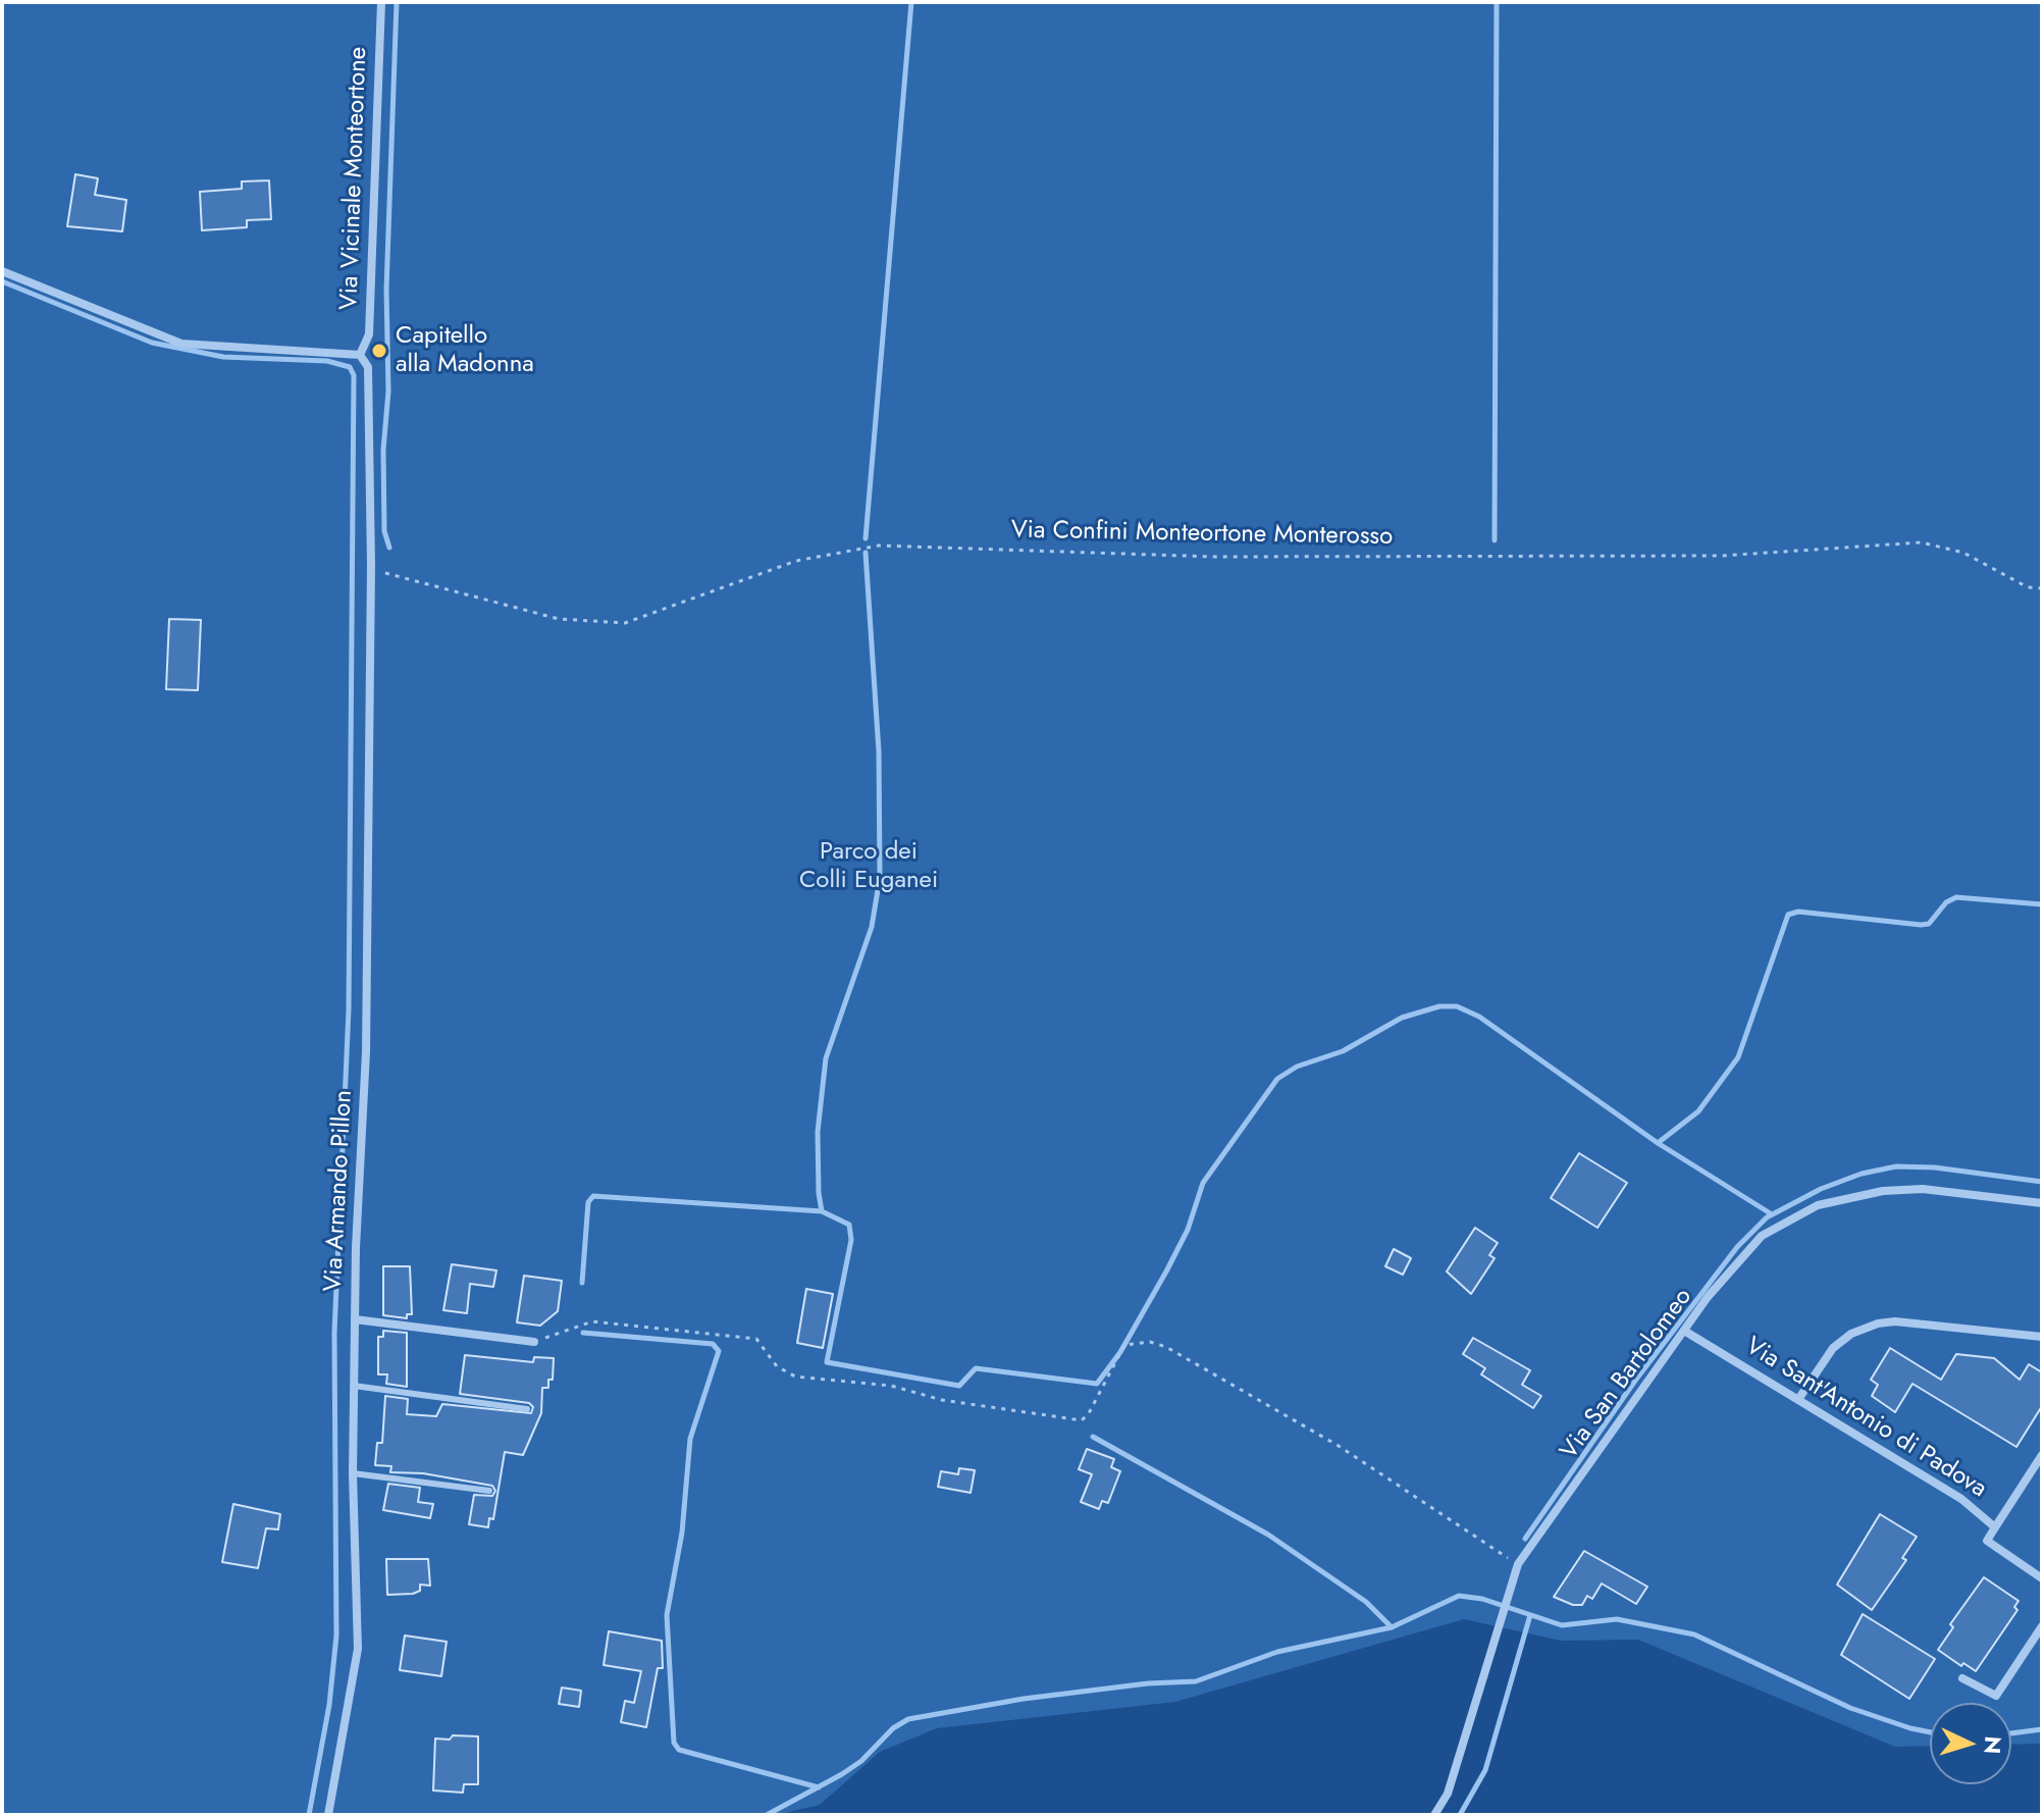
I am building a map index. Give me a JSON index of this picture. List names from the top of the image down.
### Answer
{
  "streets": {
    "street": [
      "Via Vicinale Monteortone",
      "Via Armando Pillon",
      "Via San Bartolomeo",
      "Via Sant'Antonio di Padova"
    ],
    "path": ["Via Confini Monteortone Monterosso"]
  },
  "crossings": [
    ["Via Vicinale Monteortone", "Via Armando Pillon"],
    ["Via Confini Monteortone Monterosso", "Via Armando Pillon"],
    ["Via San Bartolomeo", "Via Sant'Antonio di Padova"]
  ],
  "parks": ["Parco dei Colli Euganei"],
  "places": ["Capitello alla Madonna"],
  "north": "right"
}
